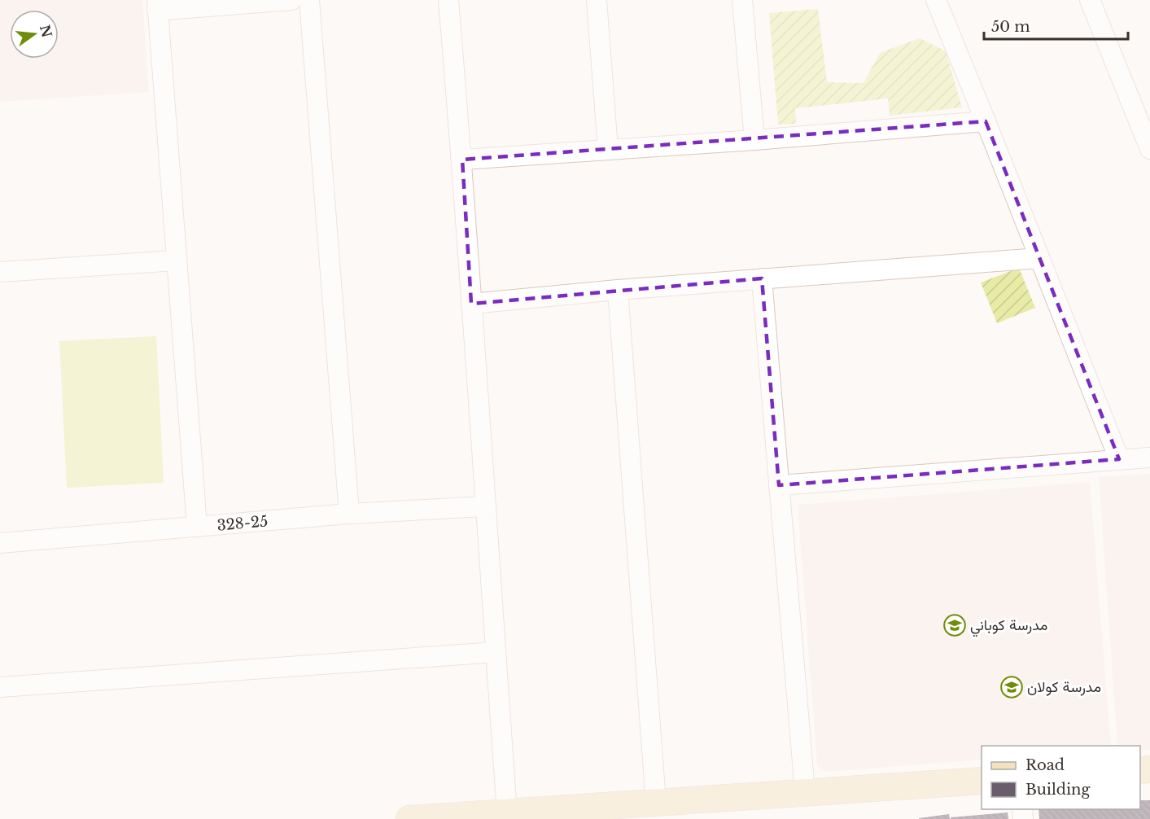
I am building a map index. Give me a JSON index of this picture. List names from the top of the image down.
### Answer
{
  "streets": {
    "street": ["328-25"]
  },
  "places": {
    "school or university": ["مدرسة كوباني", "مدرسة كولان"]
  },
  "legend": ["Road", "Building"],
  "scale_bar": "50 m",
  "north": "right"
}
